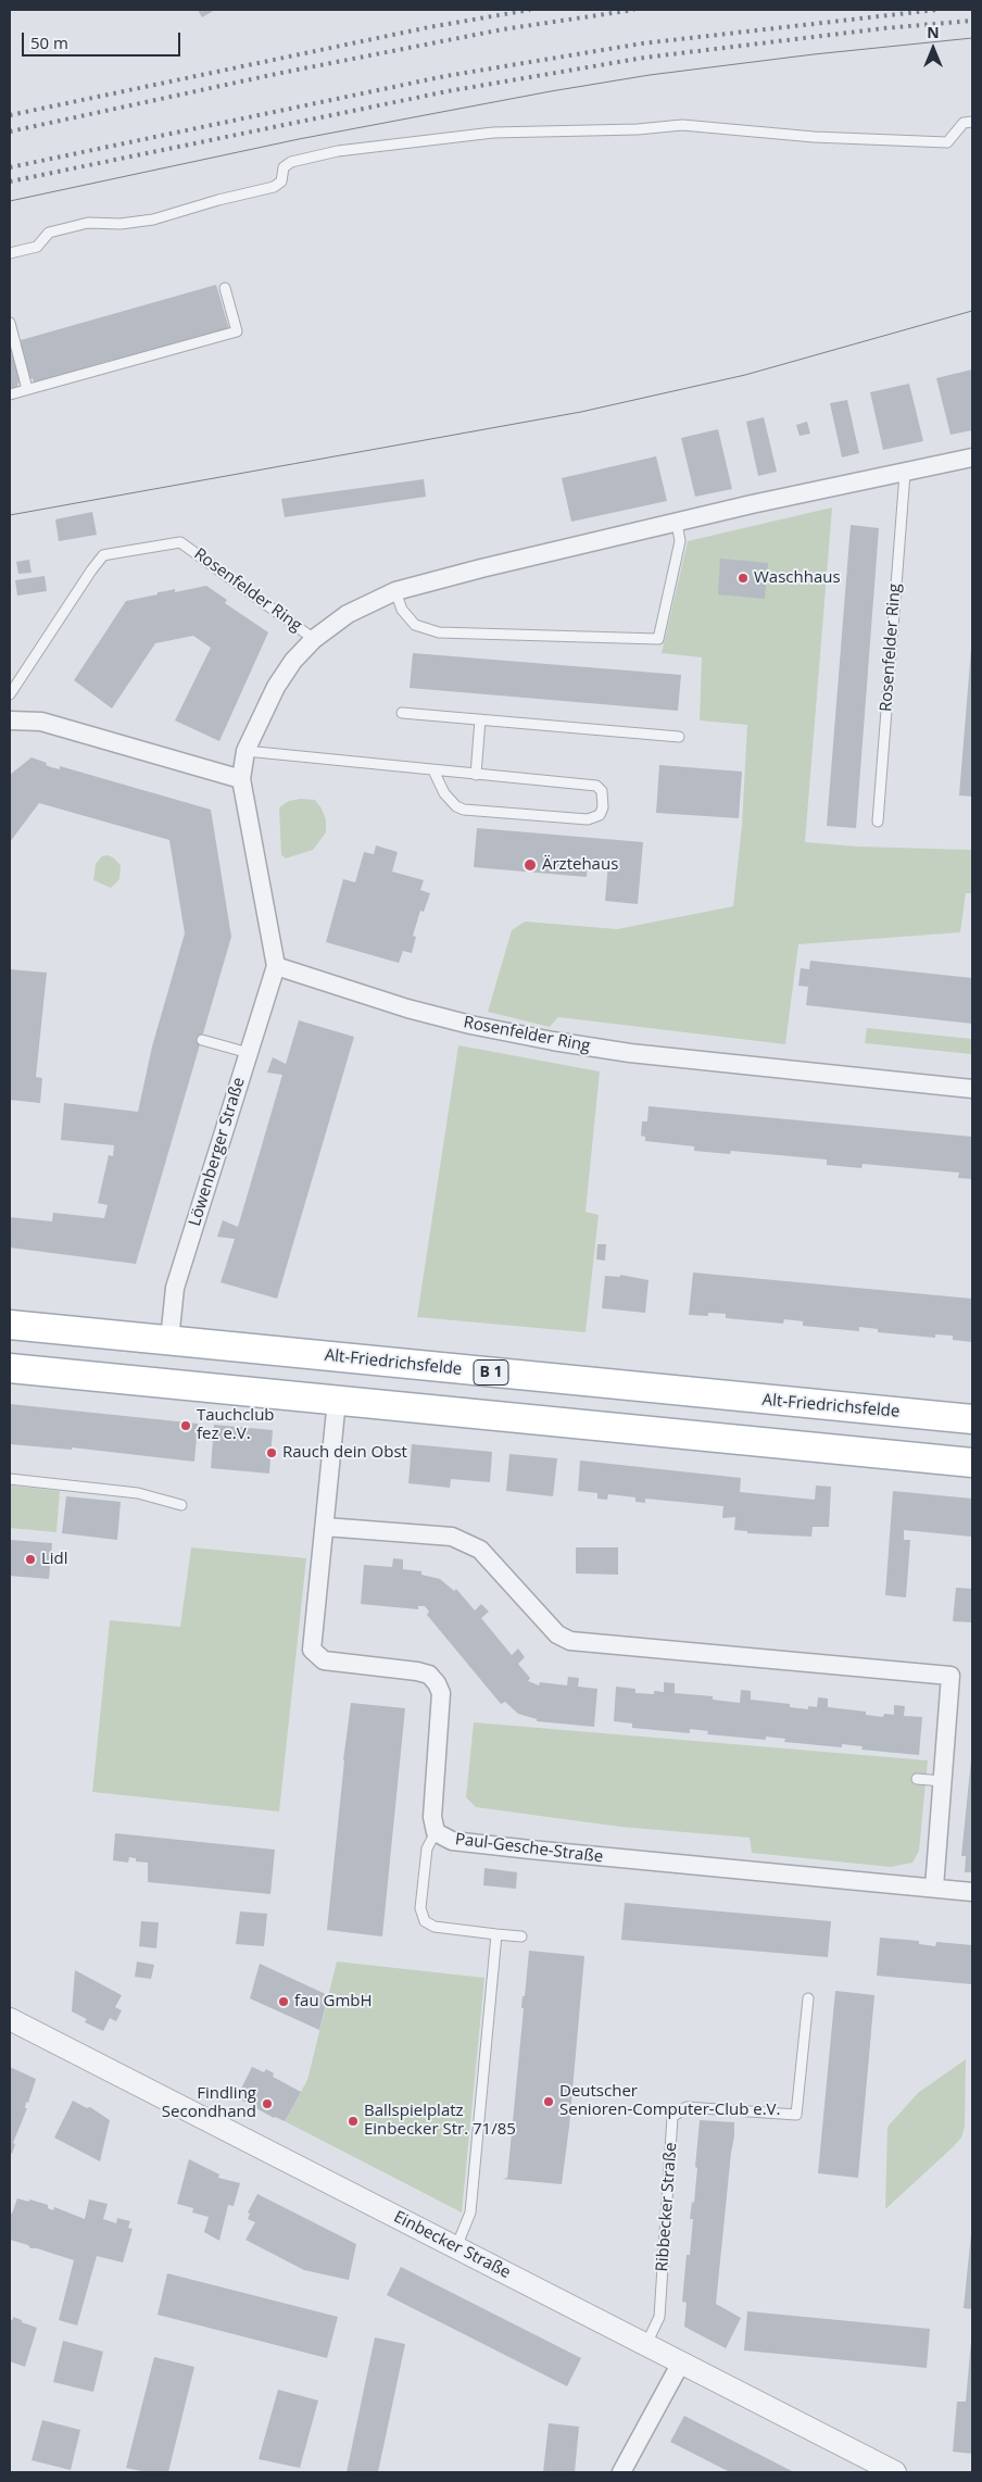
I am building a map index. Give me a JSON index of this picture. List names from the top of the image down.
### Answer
{
  "streets": {
    "main road": ["Alt-Friedrichsfelde", "B 1"],
    "street": [
      "Rosenfelder Ring",
      "Löwenberger Straße",
      "Paul-Gesche-Straße",
      "Einbecker Straße"
    ],
    "lane": ["Ribbecker Straße"]
  },
  "crossings": [
    ["Rosenfelder Ring", "Löwenberger Straße"],
    ["Löwenberger Straße", "Alt-Friedrichsfelde"],
    ["Ribbecker Straße", "Einbecker Straße"]
  ],
  "places": [
    "Waschhaus",
    "Ärztehaus",
    "Tauchclub fez e.V.",
    "Rauch dein Obst",
    "Lidl",
    "fau GmbH",
    "Deutscher Senioren-Computer-Club e.V.",
    "Findling Secondhand",
    "Ballspielplatz Einbecker Str. 71/85"
  ],
  "scale_bar": "50 m",
  "north": "top"
}
